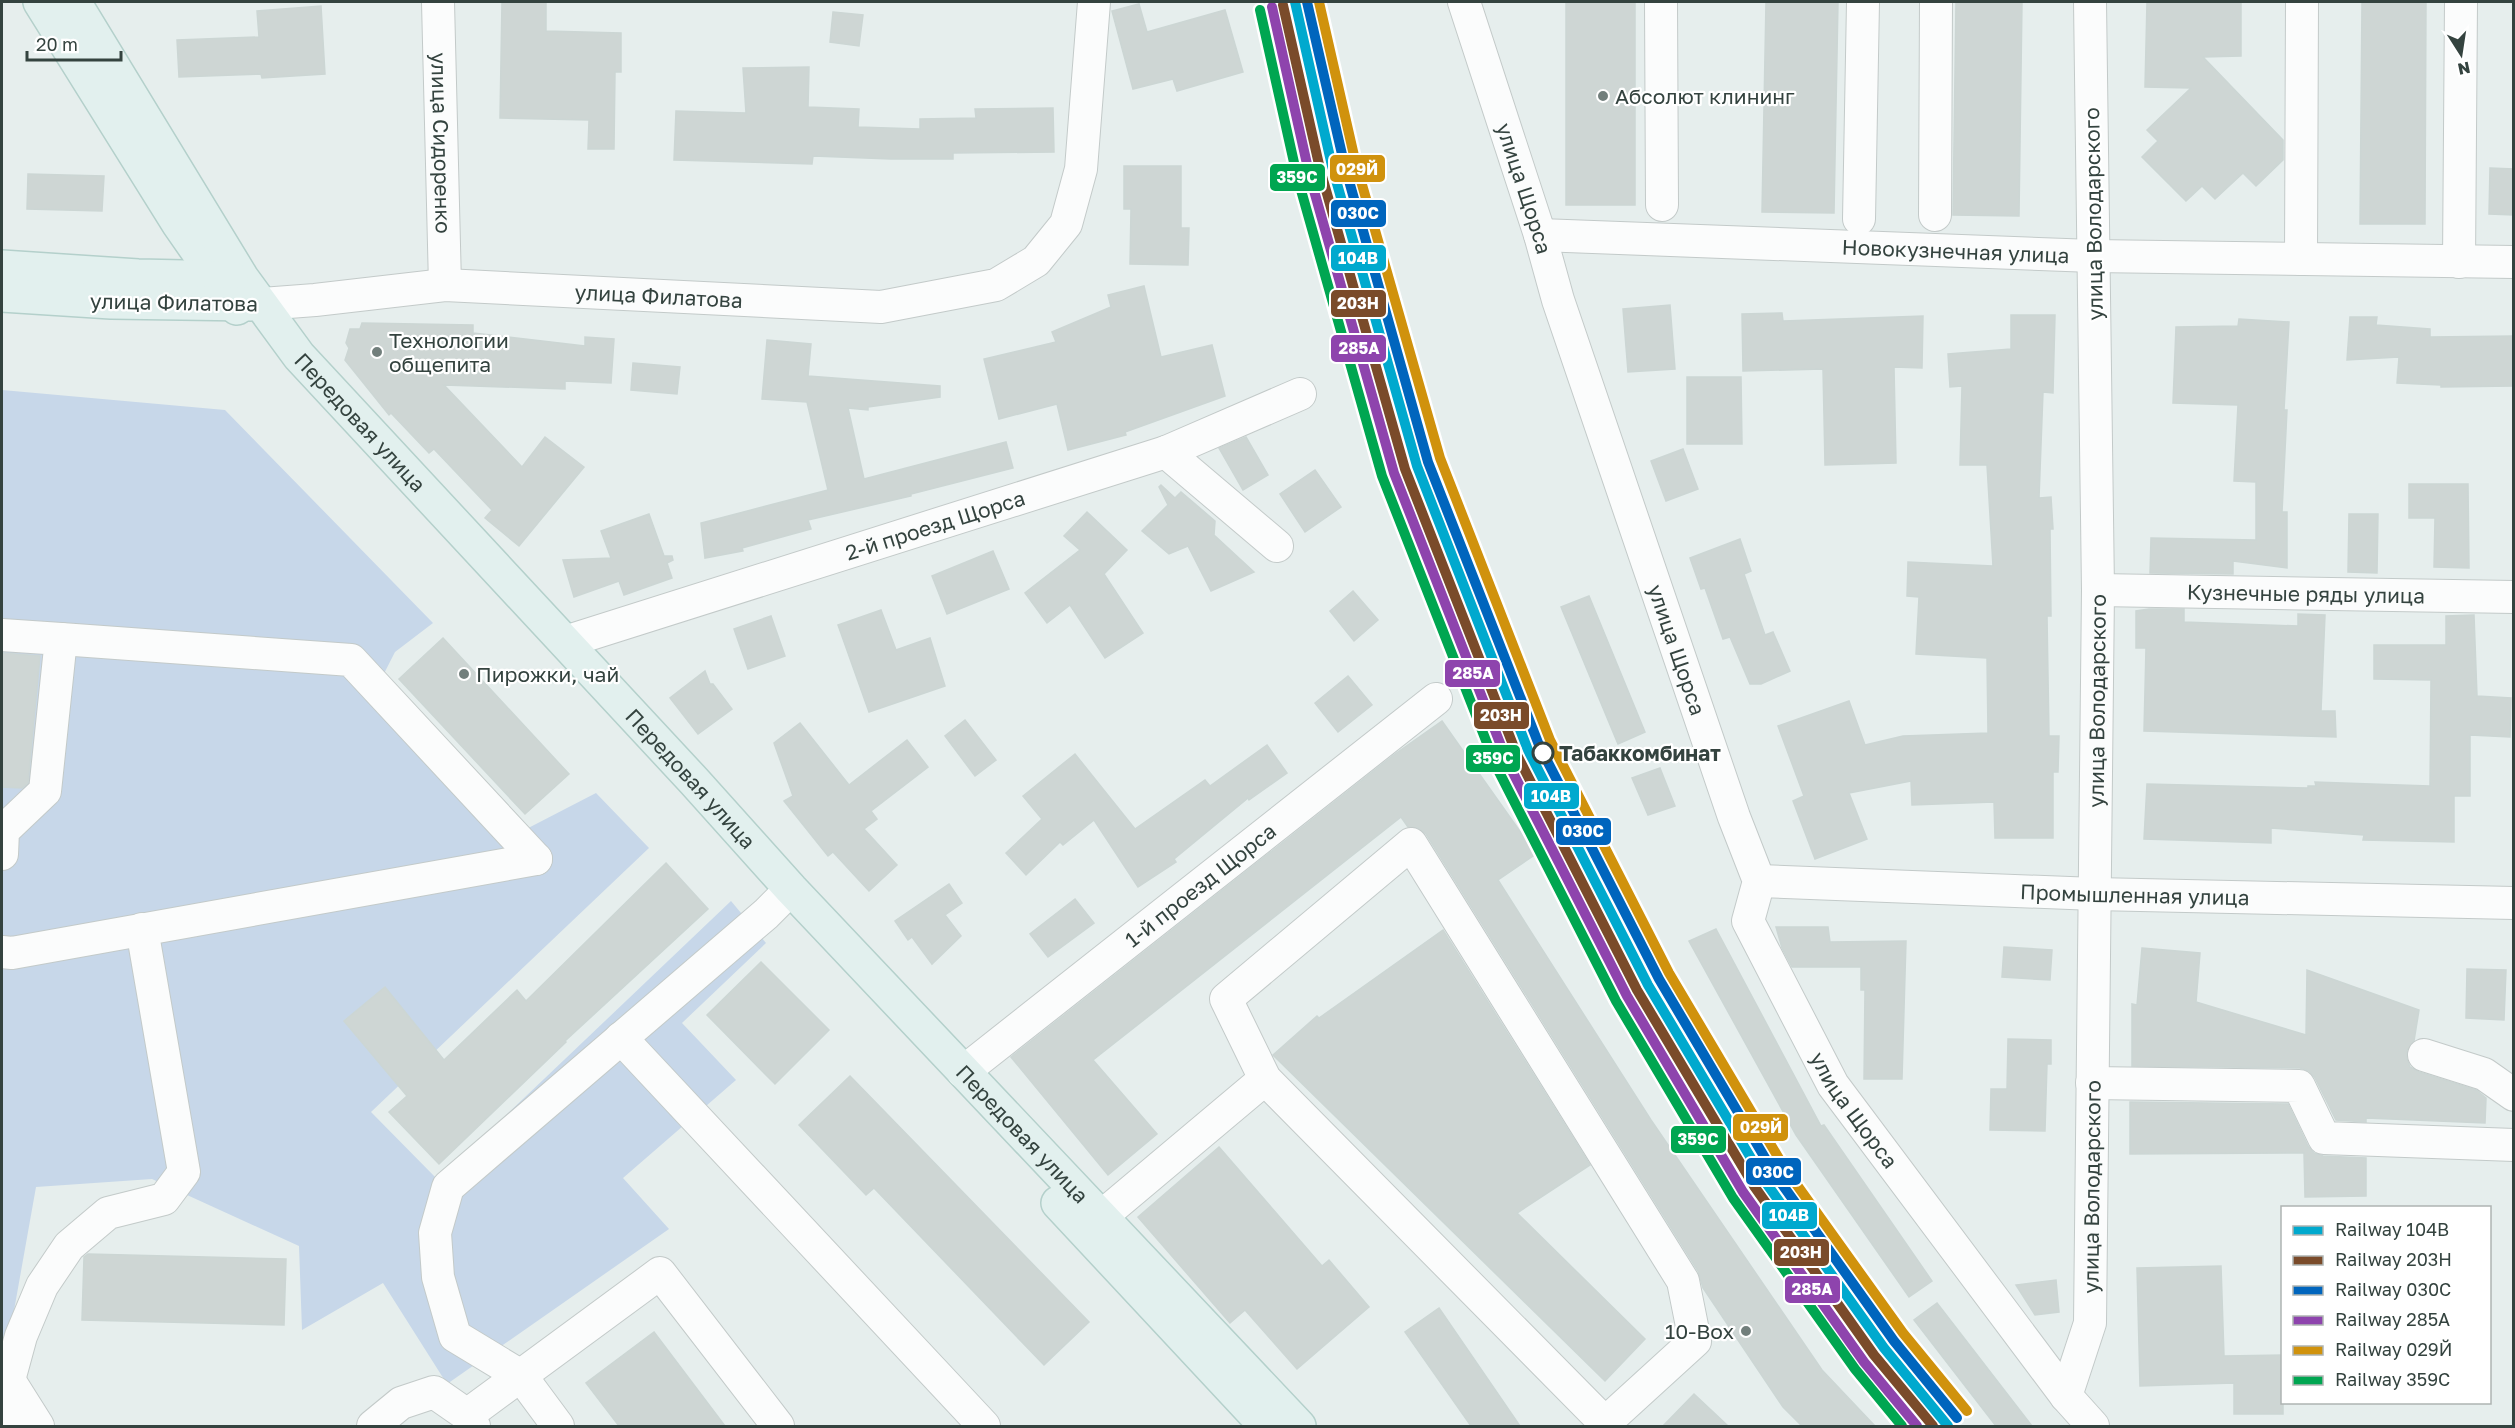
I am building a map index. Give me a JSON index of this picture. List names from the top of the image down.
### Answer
{
  "streets": {
    "main road": ["улица Филатова", "Передовая улица"],
    "street": [
      "улица Сидоренко",
      "улица Щорса",
      "улица Володарского",
      "Новокузнечная улица",
      "2-й проезд Щорса",
      "Кузнечные ряды улица",
      "1-й проезд Щорса",
      "Промышленная улица"
    ]
  },
  "crossings": [
    ["улица Сидоренко", "улица Филатова"],
    ["улица Щорса", "улица Володарского"],
    ["улица Щорса", "Новокузнечная улица"],
    ["улица Щорса", "Промышленная улица"],
    ["улица Володарского", "Новокузнечная улица"],
    ["улица Володарского", "Кузнечные ряды улица"],
    ["улица Володарского", "Промышленная улица"],
    ["улица Филатова", "Передовая улица"],
    ["Передовая улица", "2-й проезд Щорса"],
    ["Передовая улица", "1-й проезд Щорса"]
  ],
  "places": [
    "Абсолют клининг",
    "Технологии общепита",
    "Пирожки, чай",
    "Табаккомбинат",
    "10-Box"
  ],
  "lines": [
    "rail line 104В",
    "rail line 030C",
    "rail line 029Й",
    "rail line 203Н",
    "rail line 285А",
    "rail line 359С"
  ],
  "legend": [
    "Railway 104В",
    "Railway 203Н",
    "Railway 030C",
    "Railway 285А",
    "Railway 029Й",
    "Railway 359С"
  ],
  "scale_bar": "20 m",
  "north": "bottom"
}
